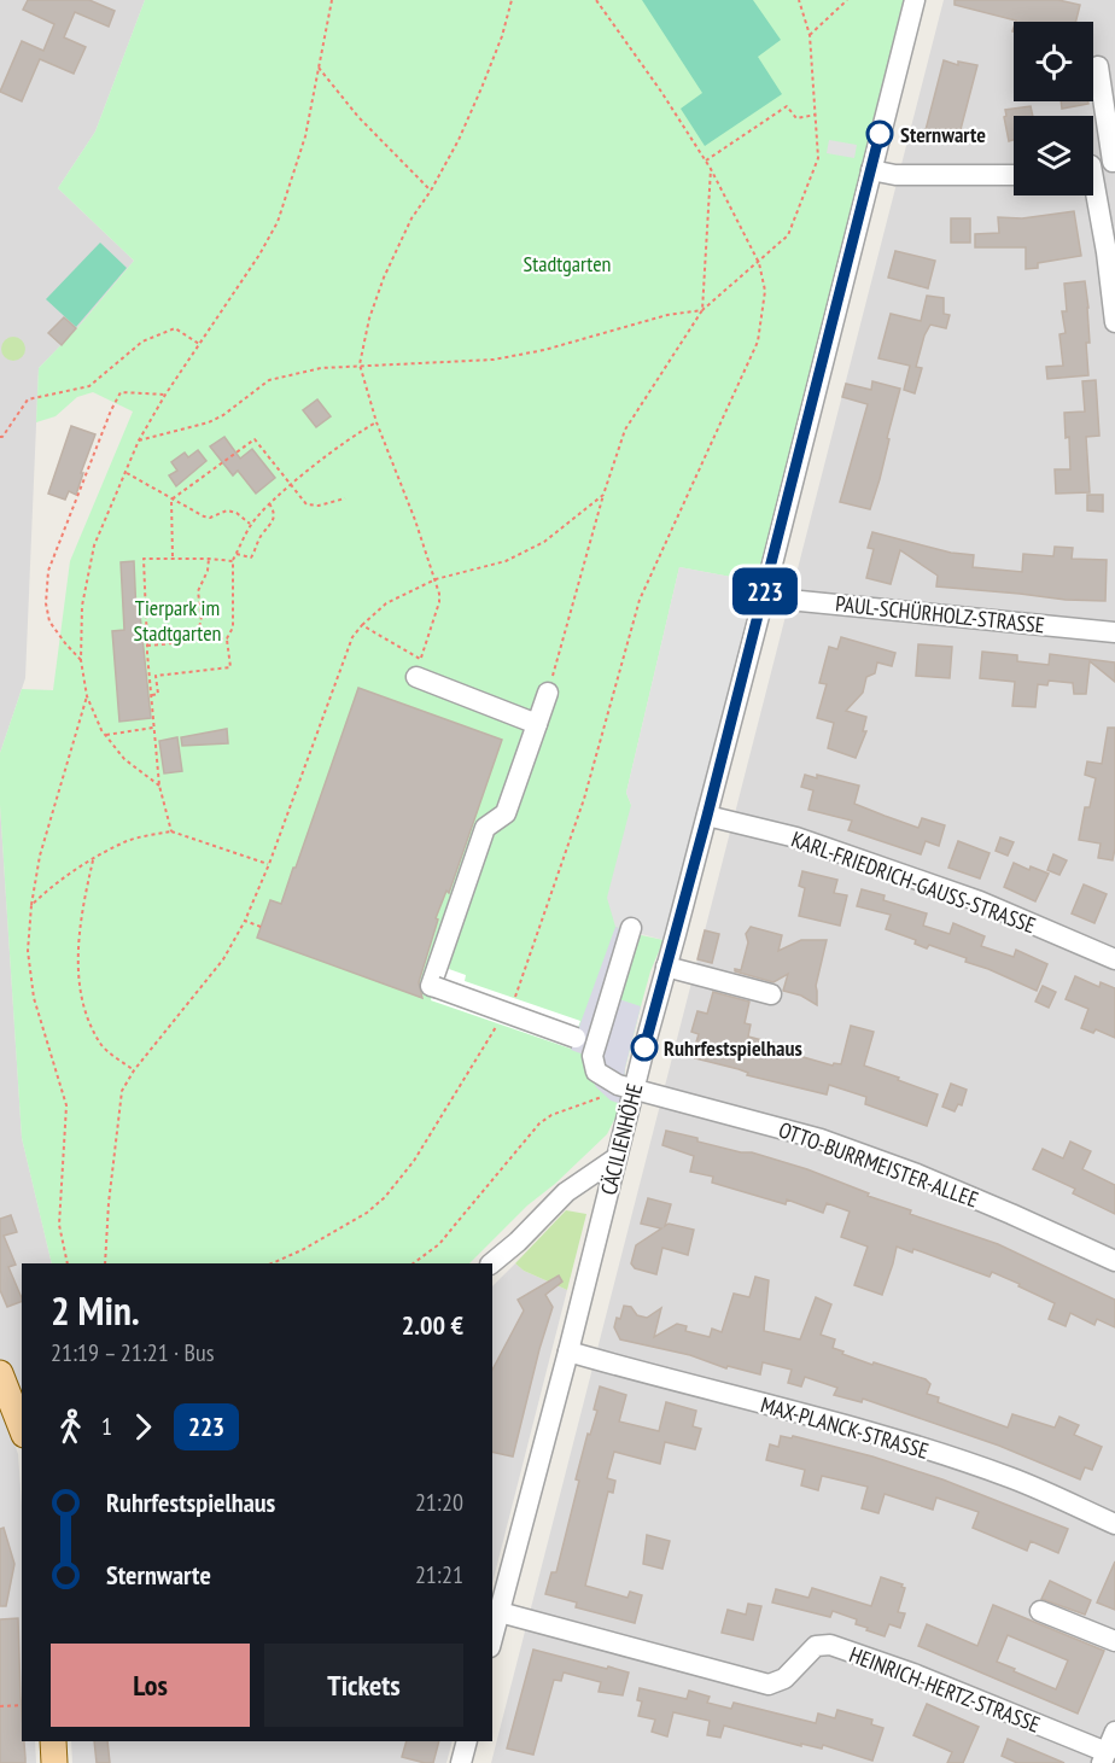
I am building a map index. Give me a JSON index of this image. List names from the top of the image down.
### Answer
{
  "streets": {
    "street": [
      "PAUL-SCHÜRHOLZ-STRASSE",
      "KARL-FRIEDRICH-GAUSS-STRASSE",
      "CÄCILIENHÖHE",
      "OTTO-BURRMEISTER-ALLEE",
      "MAX-PLANCK-STRASSE",
      "HEINRICH-HERTZ-STRASSE"
    ]
  },
  "crossings": [
    ["PAUL-SCHÜRHOLZ-STRASSE", "CÄCILIENHÖHE"],
    ["KARL-FRIEDRICH-GAUSS-STRASSE", "CÄCILIENHÖHE"],
    ["CÄCILIENHÖHE", "OTTO-BURRMEISTER-ALLEE"],
    ["CÄCILIENHÖHE", "MAX-PLANCK-STRASSE"],
    ["CÄCILIENHÖHE", "HEINRICH-HERTZ-STRASSE"]
  ],
  "parks": ["Stadtgarten", "Tierpark im Stadtgarten"],
  "places": ["Sternwarte", "Ruhrfestspielhaus"],
  "lines": ["bus line 223"],
  "page": {
    "on_map": "223",
    "heading": ["2 Min.", "21:19 – 21:21 · Bus", "2.00 €"],
    "legs": ["1", "223"],
    "list": [
      {
        "name": "Ruhrfestspielhaus",
        "value": "21:20"
      },
      {
        "name": "Sternwarte",
        "value": "21:21"
      }
    ],
    "buttons": ["Los", "Tickets"]
  }
}
